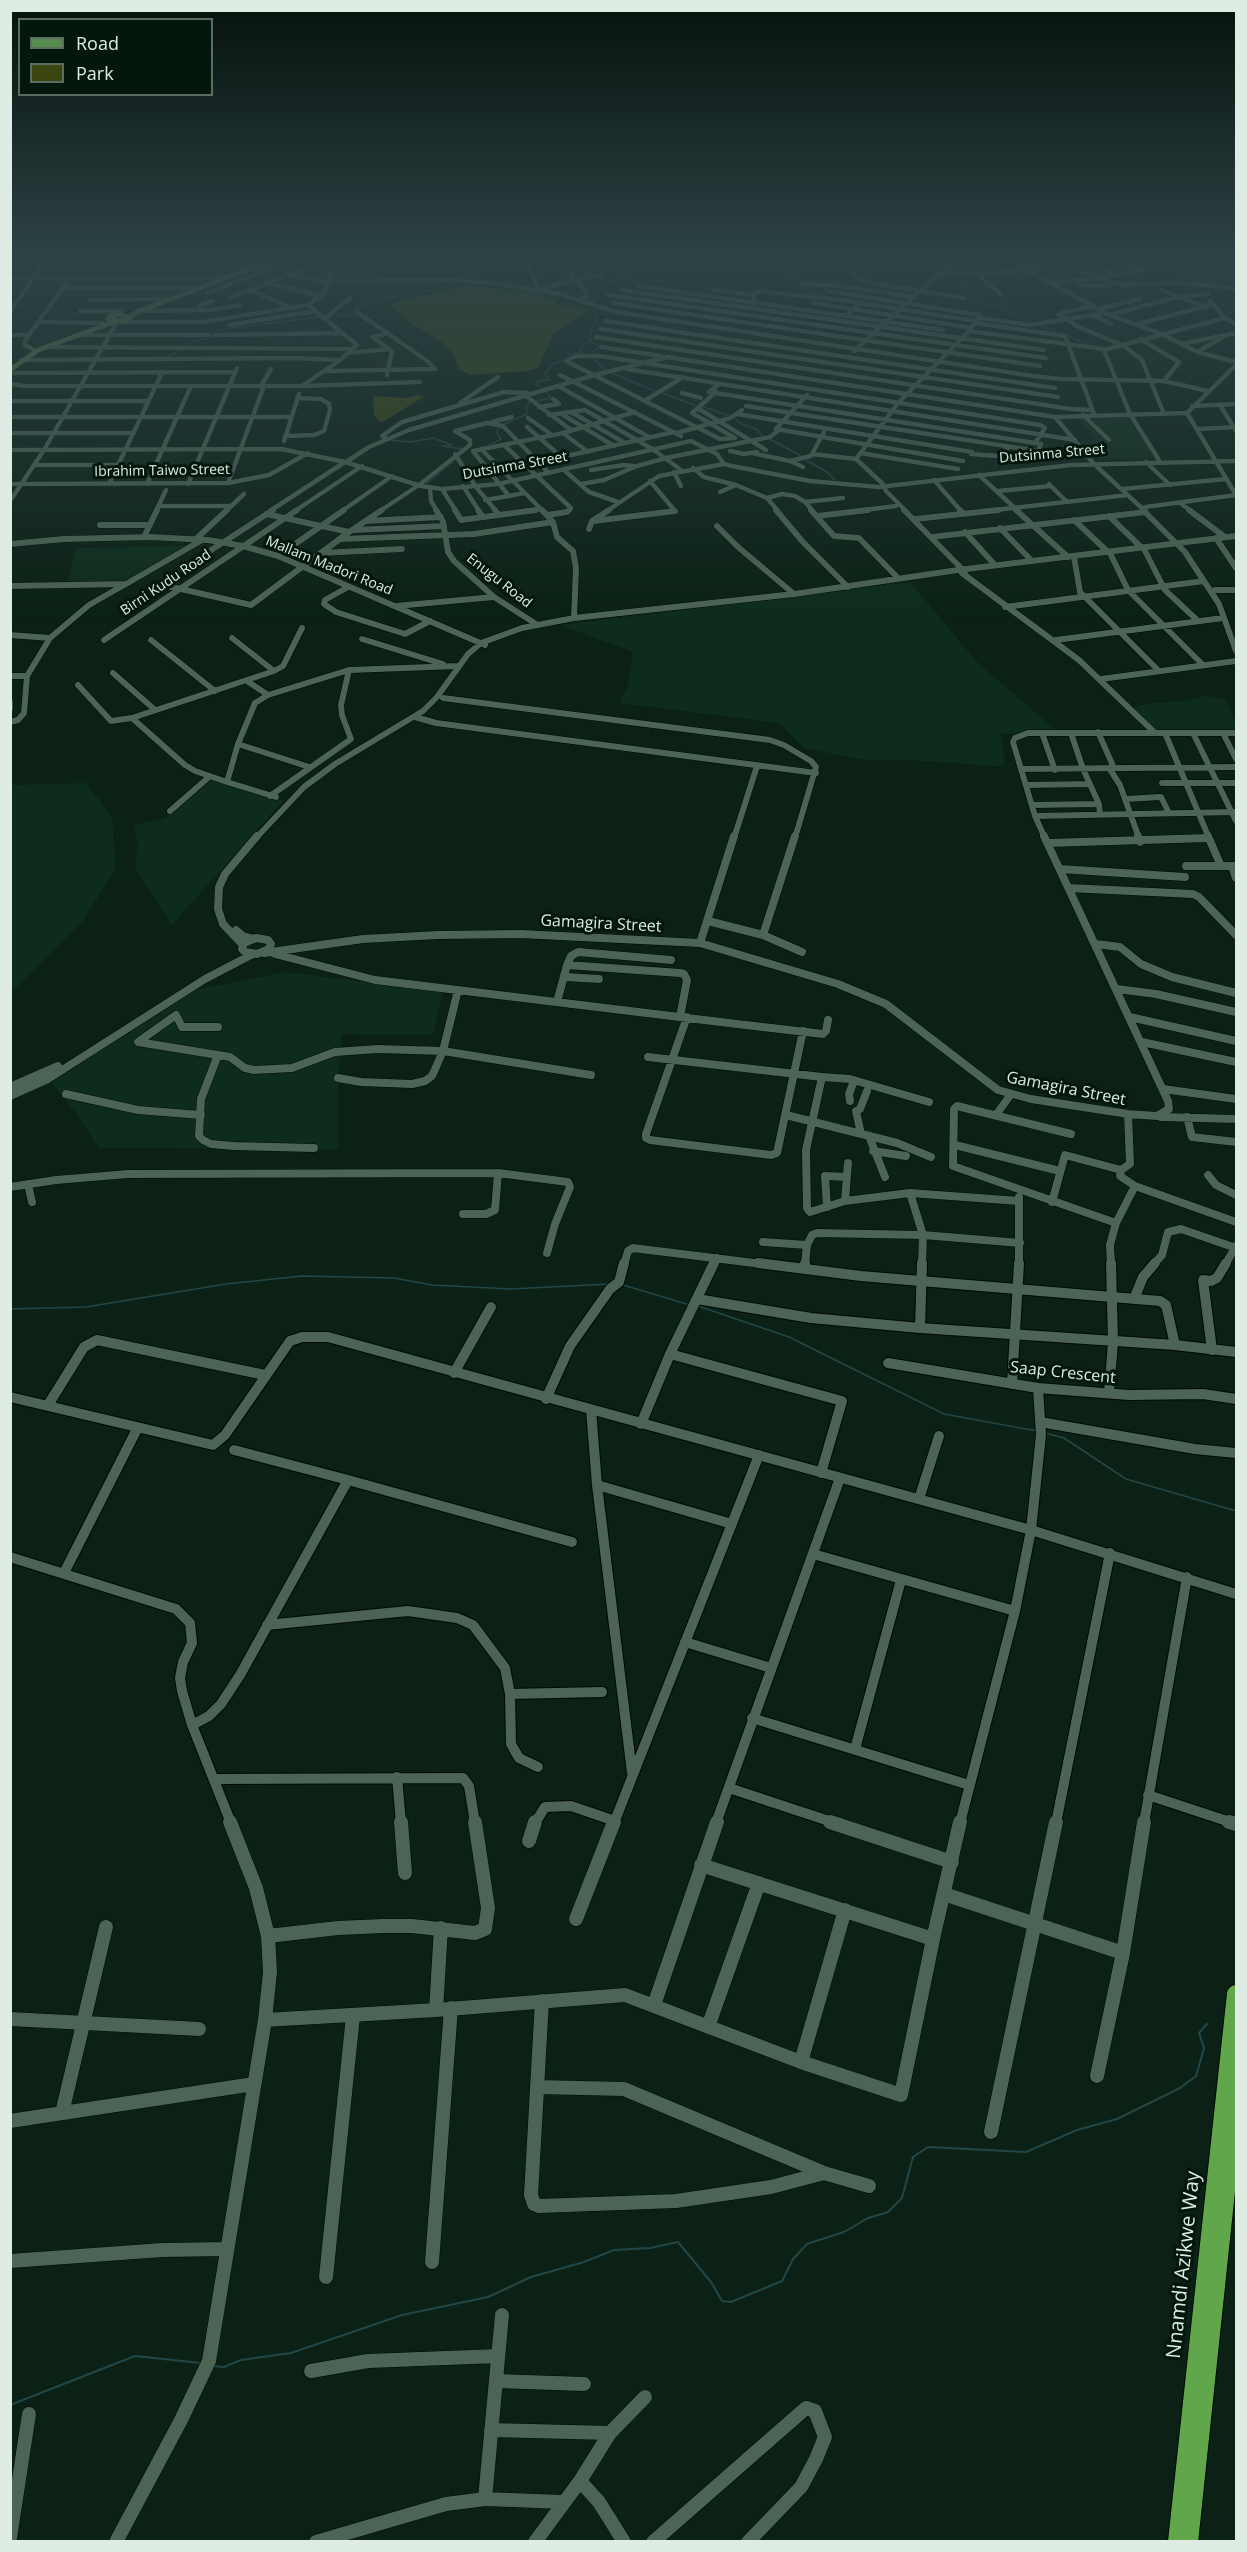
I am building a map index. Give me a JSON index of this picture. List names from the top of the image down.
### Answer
{
  "streets": {
    "highway": ["Nnamdi Azikwe Way"],
    "street": [
      "Dutsinma Street",
      "Ibrahim Taiwo Street",
      "Mallam Madori Road",
      "Enugu Road",
      "Birni Kudu Road",
      "Gamagira Street",
      "Saap Crescent"
    ]
  },
  "crossings": [
    ["Dutsinma Street", "Ibrahim Taiwo Street"],
    ["Dutsinma Street", "Enugu Road"],
    ["Dutsinma Street", "Birni Kudu Road"],
    ["Mallam Madori Road", "Birni Kudu Road"]
  ],
  "legend": ["Road", "Park"]
}
